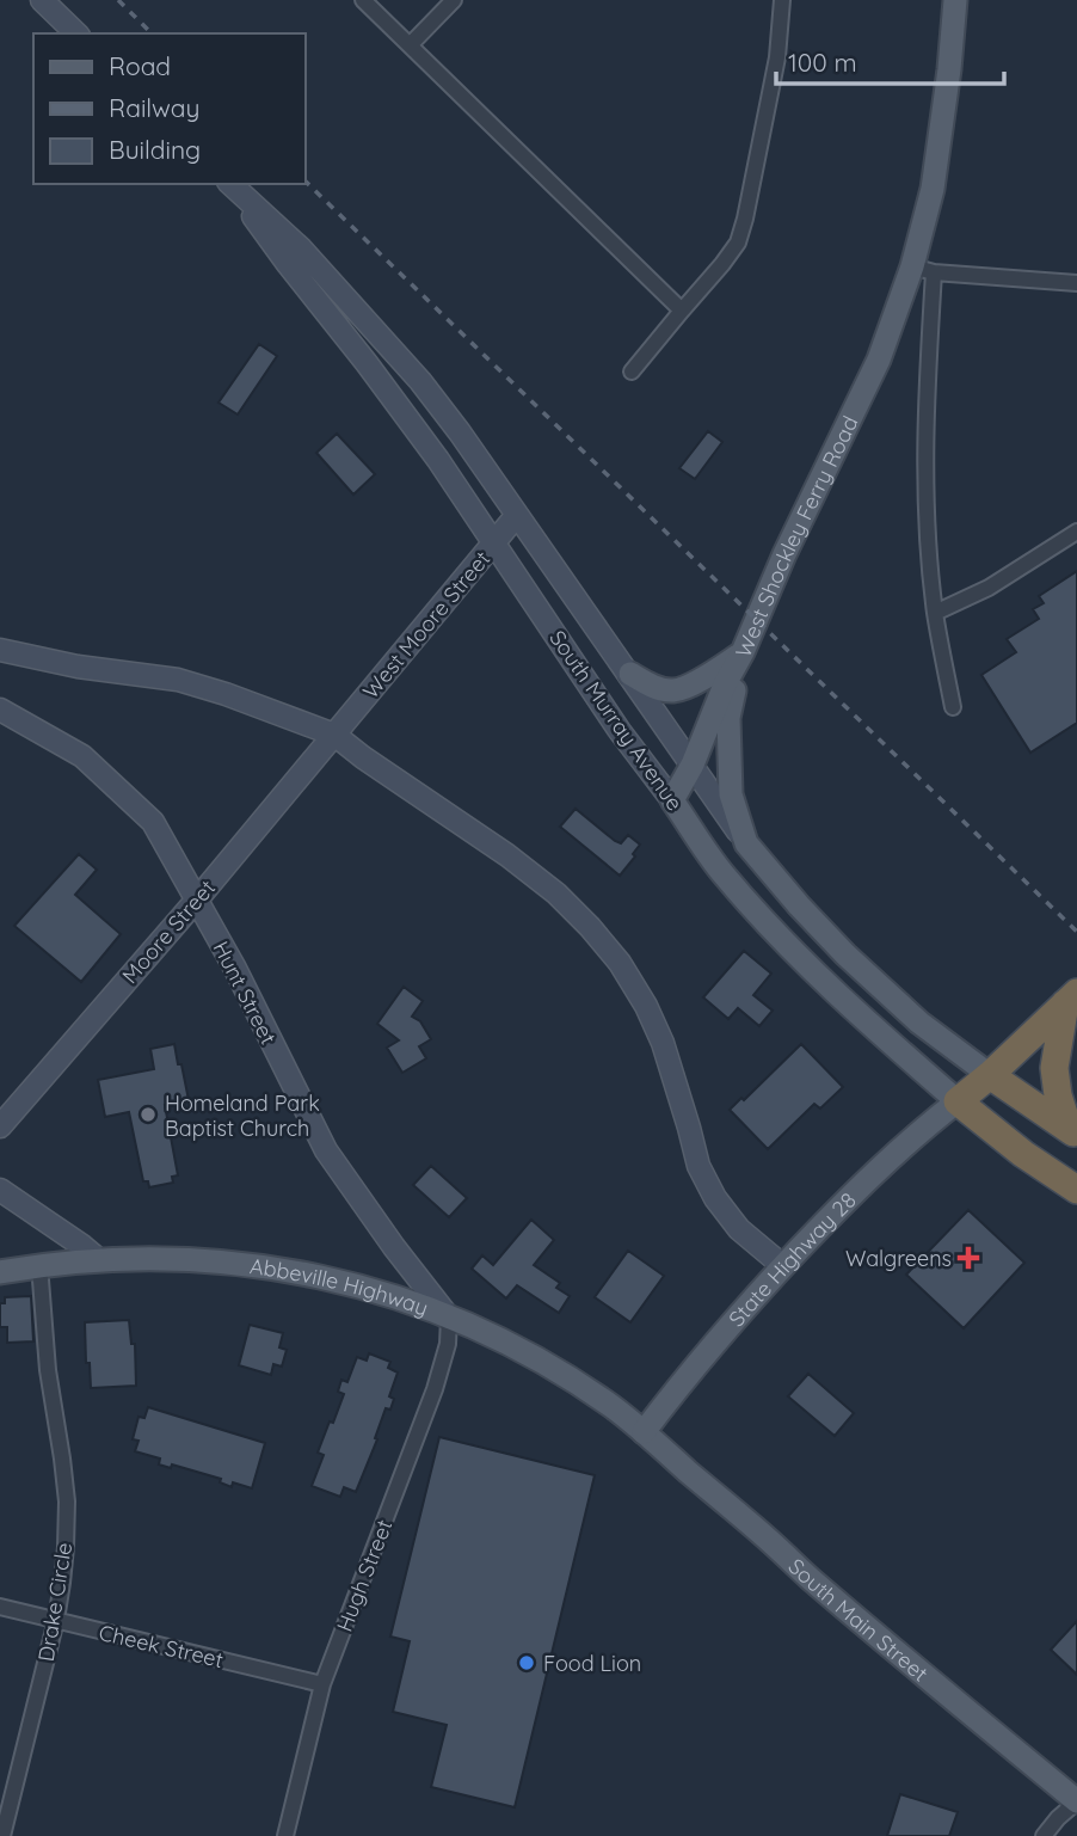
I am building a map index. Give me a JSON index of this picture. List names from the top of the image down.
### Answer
{
  "streets": {
    "highway": ["South Murray Avenue"],
    "main road": [
      "West Shockley Ferry Road",
      "State Highway 28",
      "Abbeville Highway",
      "South Main Street"
    ],
    "street": [
      "West Moore Street",
      "Moore Street",
      "Hunt Street",
      "Hugh Street",
      "Drake Circle",
      "Cheek Street"
    ]
  },
  "crossings": [
    ["West Shockley Ferry Road", "South Murray Avenue"],
    ["West Moore Street", "South Murray Avenue"],
    ["West Moore Street", "Moore Street"],
    ["South Murray Avenue", "State Highway 28"],
    ["Moore Street", "Hunt Street"],
    ["Hunt Street", "Abbeville Highway"],
    ["Hunt Street", "Hugh Street"],
    ["State Highway 28", "Abbeville Highway"],
    ["State Highway 28", "South Main Street"],
    ["Abbeville Highway", "Hugh Street"],
    ["Abbeville Highway", "Drake Circle"],
    ["Abbeville Highway", "South Main Street"],
    ["Hugh Street", "Cheek Street"],
    ["Drake Circle", "Cheek Street"]
  ],
  "places": {
    "other": ["Homeland Park Baptist Church", "Food Lion"],
    "health": ["Walgreens"]
  },
  "legend": ["Road", "Railway", "Building"],
  "scale_bar": "100 m"
}
